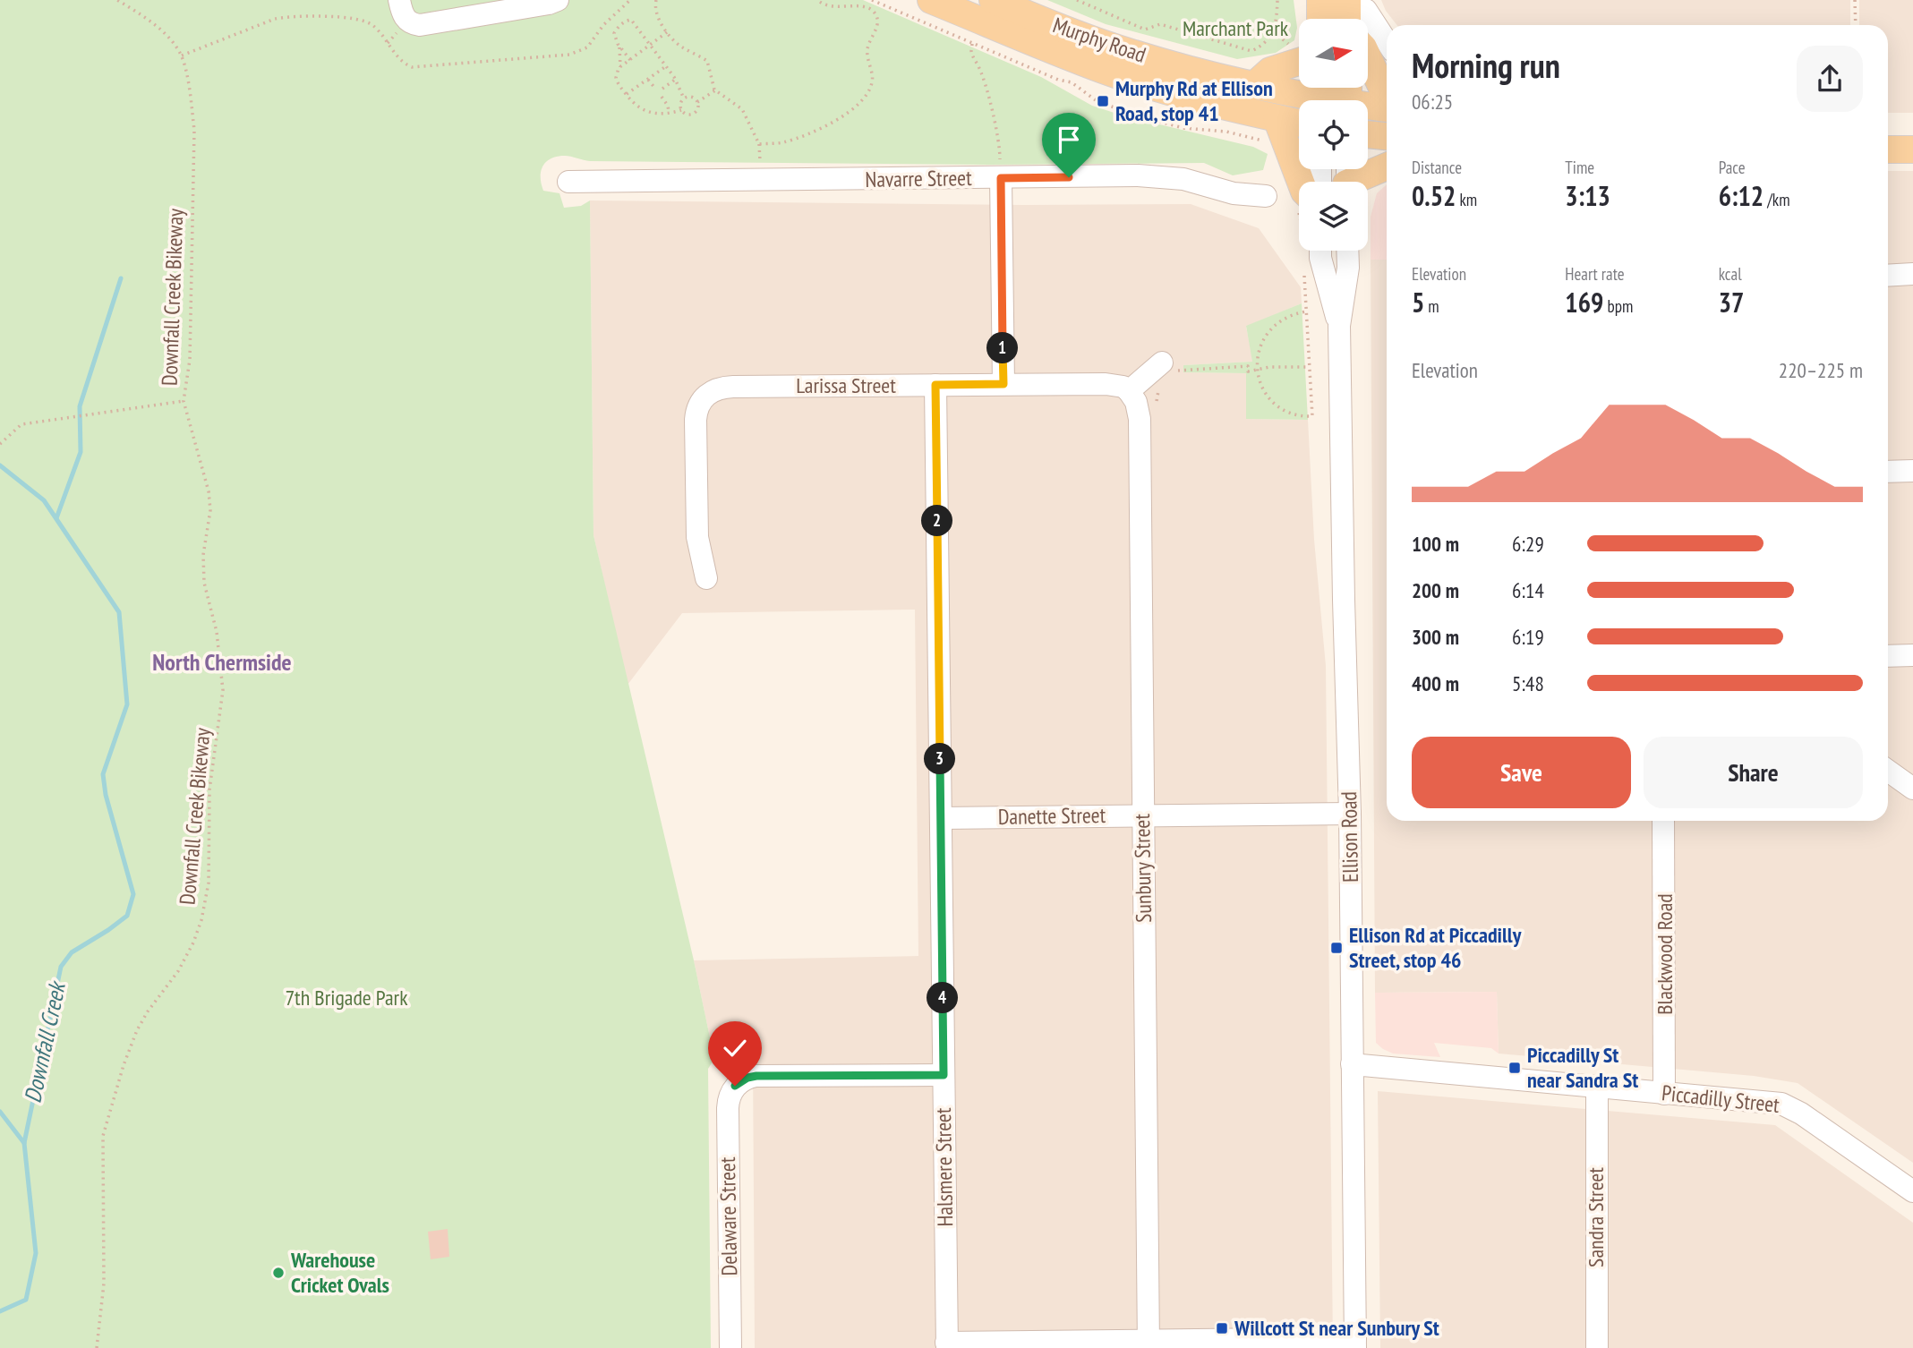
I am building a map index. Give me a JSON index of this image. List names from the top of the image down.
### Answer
{
  "streets": {
    "main road": ["Murphy Road"],
    "street": [
      "Navarre Street",
      "Larissa Street",
      "Danette Street",
      "Ellison Road",
      "Sunbury Street",
      "Blackwood Road",
      "Piccadilly Street",
      "Halsmere Street",
      "Delaware Street",
      "Sandra Street"
    ],
    "path": ["Downfall Creek Bikeway"]
  },
  "crossings": [
    ["Larissa Street", "Sunbury Street"],
    ["Larissa Street", "Halsmere Street"],
    ["Danette Street", "Ellison Road"],
    ["Danette Street", "Sunbury Street"],
    ["Danette Street", "Halsmere Street"],
    ["Ellison Road", "Piccadilly Street"],
    ["Blackwood Road", "Piccadilly Street"],
    ["Piccadilly Street", "Sandra Street"],
    ["Halsmere Street", "Delaware Street"]
  ],
  "districts": ["North Chermside"],
  "water": ["Downfall Creek"],
  "parks": ["Marchant Park", "7th Brigade Park"],
  "places": {
    "transit": [
      "Murphy Rd at Ellison Road, stop 41",
      "Ellison Rd at Piccadilly Street, stop 46",
      "Piccadilly St near Sandra St",
      "Willcott St near Sunbury St"
    ],
    "other": ["Warehouse Cricket Ovals"]
  },
  "north": "right",
  "page": {
    "heading": ["Morning run", "06:25"],
    "stats": [
      ["Distance", "0.52 km"],
      ["Time", "3:13"],
      ["Pace", "6:12 /km"],
      ["Elevation", "5 m"],
      ["Heart rate", "169 bpm"],
      ["kcal", "37"]
    ],
    "pins": [
      "1",
      "2",
      "3",
      "4"
    ],
    "chart": ["Elevation", "220–225 m"],
    "list": [
      {
        "name": "100 m",
        "note": "6:29"
      },
      {
        "name": "200 m",
        "note": "6:14"
      },
      {
        "name": "300 m",
        "note": "6:19"
      },
      {
        "name": "400 m",
        "note": "5:48"
      }
    ],
    "buttons": ["Save", "Share"]
  }
}
